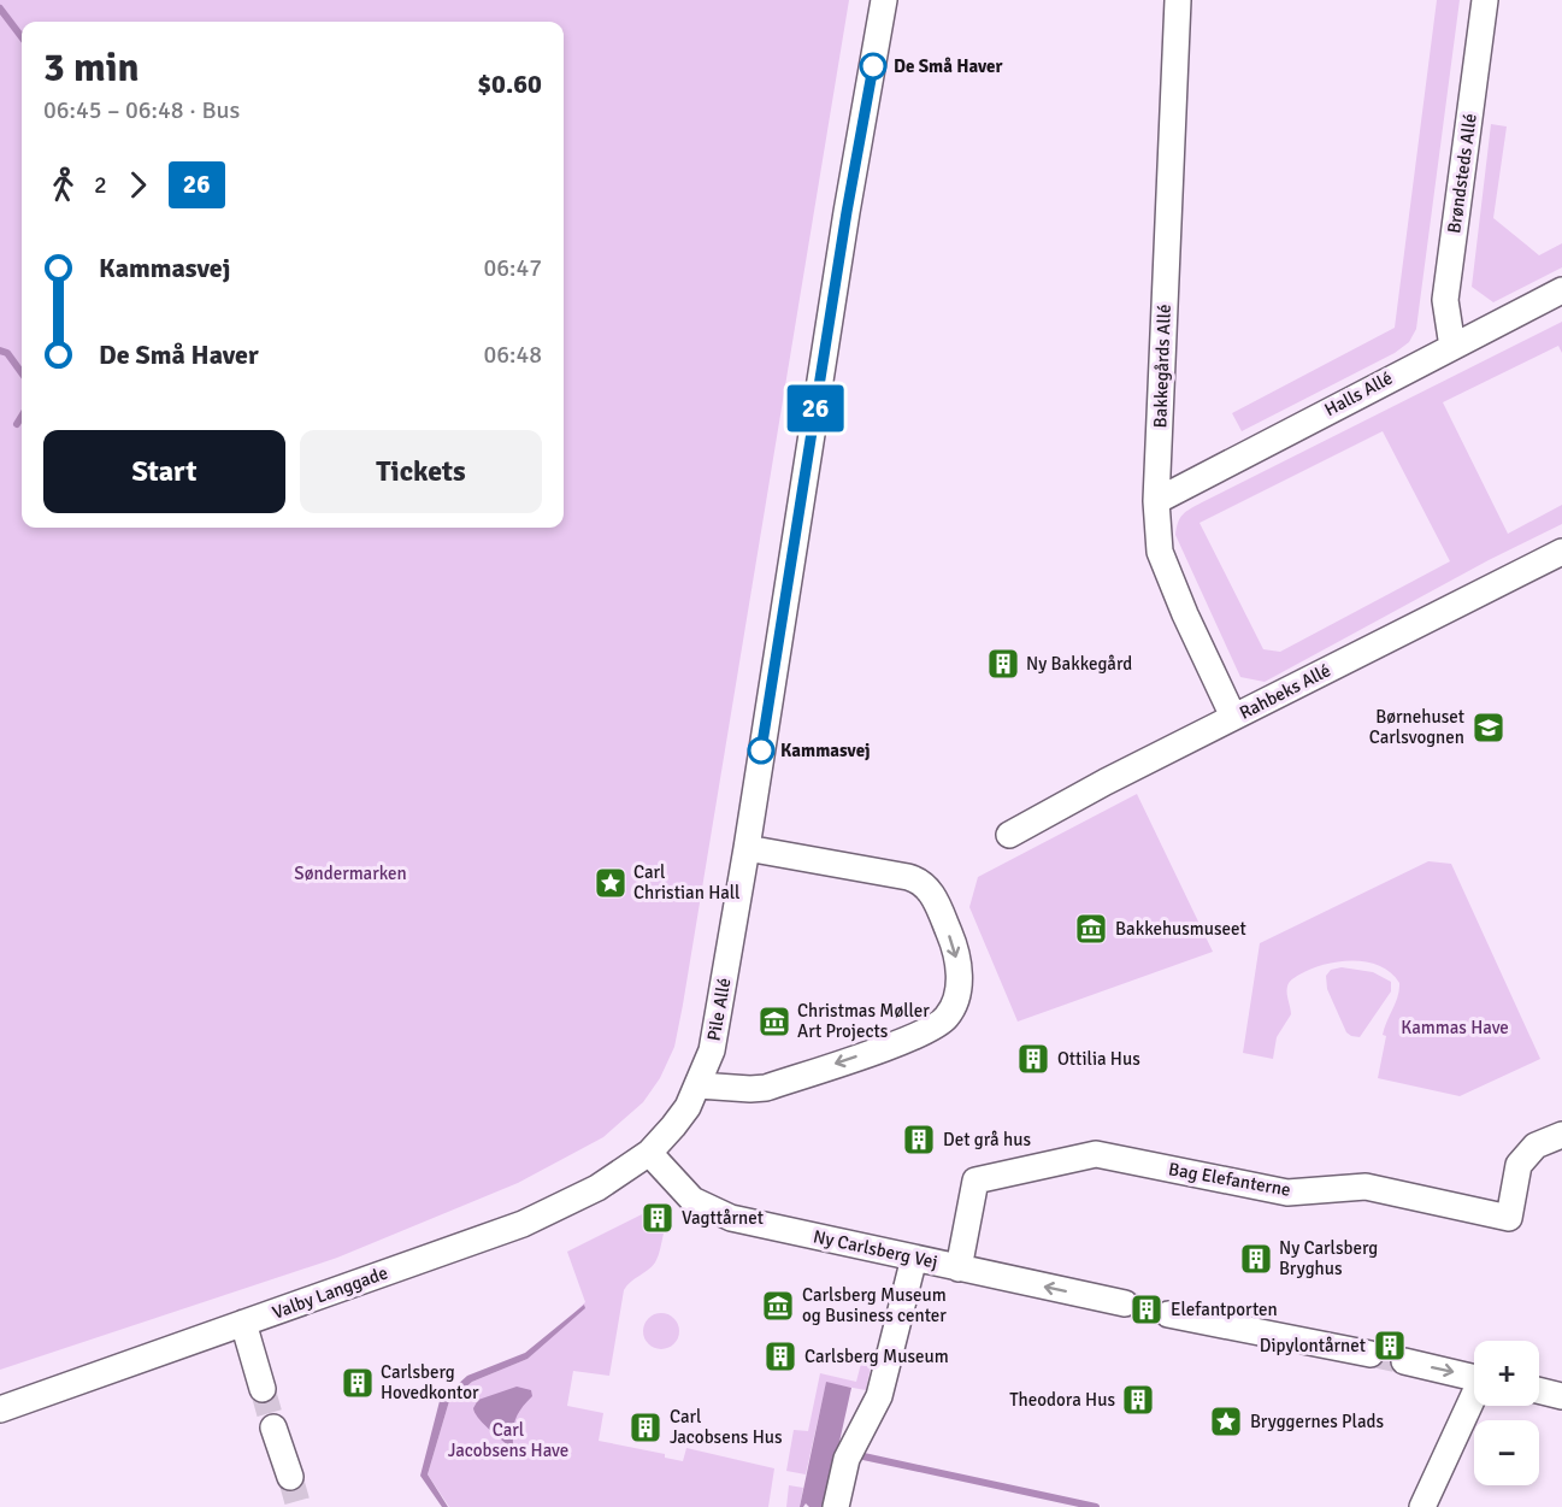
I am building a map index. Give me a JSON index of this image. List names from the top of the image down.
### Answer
{
  "streets": {
    "street": [
      "Brøndsteds Allé",
      "Bakkegårds Allé",
      "Halls Allé",
      "Rahbeks Allé",
      "Pile Allé",
      "Bag Elefanterne",
      "Ny Carlsberg Vej",
      "Valby Langgade"
    ]
  },
  "crossings": [
    ["Brøndsteds Allé", "Halls Allé"],
    ["Bakkegårds Allé", "Halls Allé"],
    ["Bakkegårds Allé", "Rahbeks Allé"],
    ["Pile Allé", "Ny Carlsberg Vej"],
    ["Pile Allé", "Valby Langgade"],
    ["Bag Elefanterne", "Ny Carlsberg Vej"],
    ["Ny Carlsberg Vej", "Valby Langgade"]
  ],
  "parks": ["Søndermarken", "Kammas Have", "Carl Jacobsens Have"],
  "places": {
    "other": ["De Små Haver", "Kammasvej"],
    "building": [
      "Ny Bakkegård",
      "Ottilia Hus",
      "Det grå hus",
      "Vagttårnet",
      "Ny Carlsberg Bryghus",
      "Elefantporten",
      "Dipylontårnet",
      "Carlsberg Museum",
      "Carlsberg Hovedkontor",
      "Theodora Hus",
      "Carl Jacobsens Hus"
    ],
    "school or university": ["Børnehuset Carlsvognen"],
    "place": ["Carl Christian Hall", "Bryggernes Plads"],
    "museum": ["Bakkehusmuseet", "Christmas Møller Art Projects", "Carlsberg Museum og Business center"]
  },
  "lines": ["bus line 26"],
  "page": {
    "on_map": "26",
    "heading": ["3 min", "06:45 – 06:48 · Bus", "$0.60"],
    "legs": ["2", "26"],
    "list": [
      {
        "name": "Kammasvej",
        "value": "06:47"
      },
      {
        "name": "De Små Haver",
        "value": "06:48"
      }
    ],
    "buttons": ["Start", "Tickets"],
    "map_buttons": ["+", "−"]
  }
}
